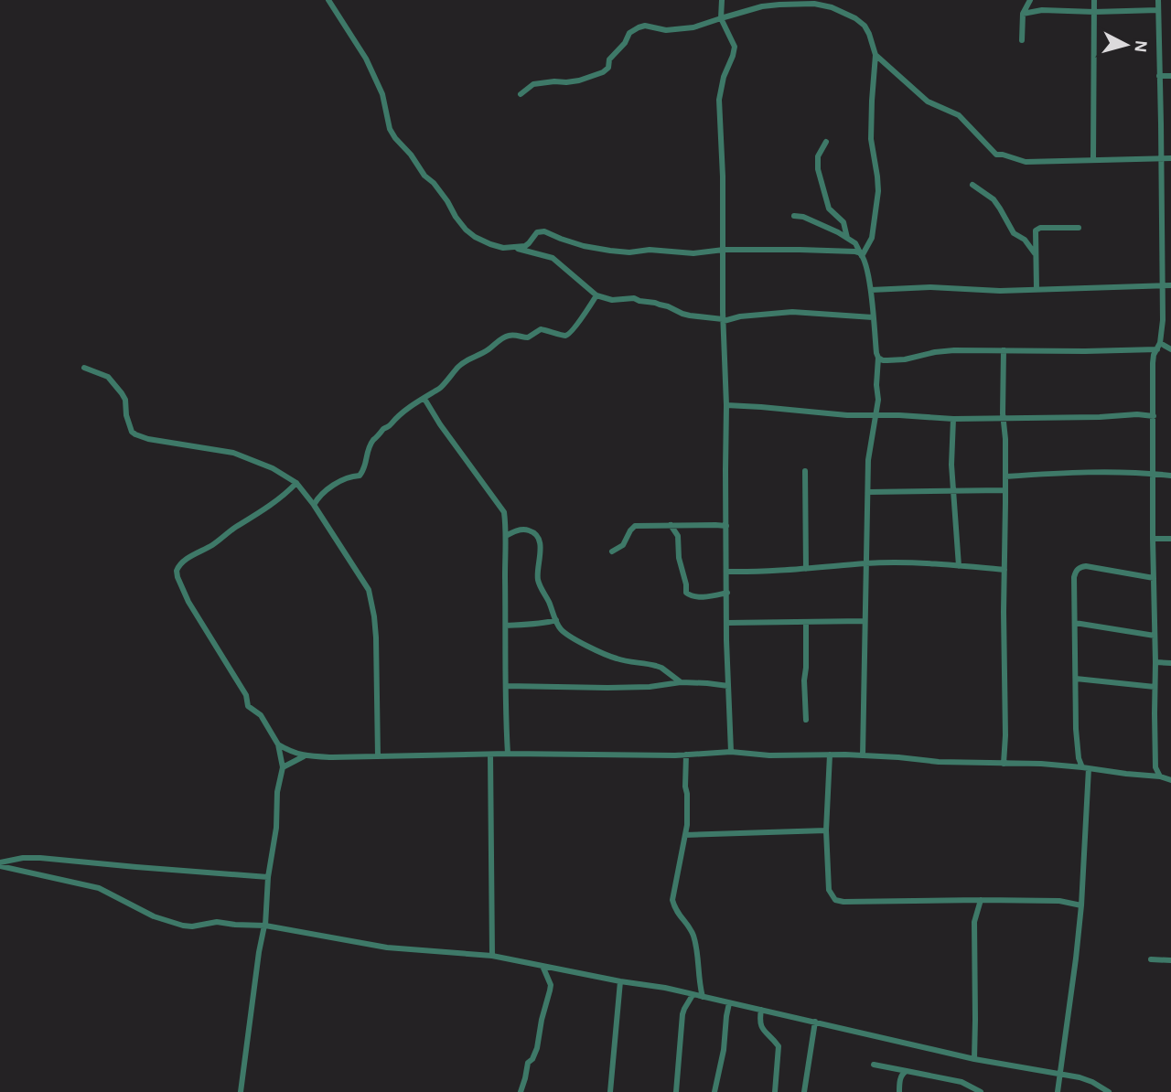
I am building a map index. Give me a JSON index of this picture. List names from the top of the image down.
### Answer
{
  "north": "right"
}
